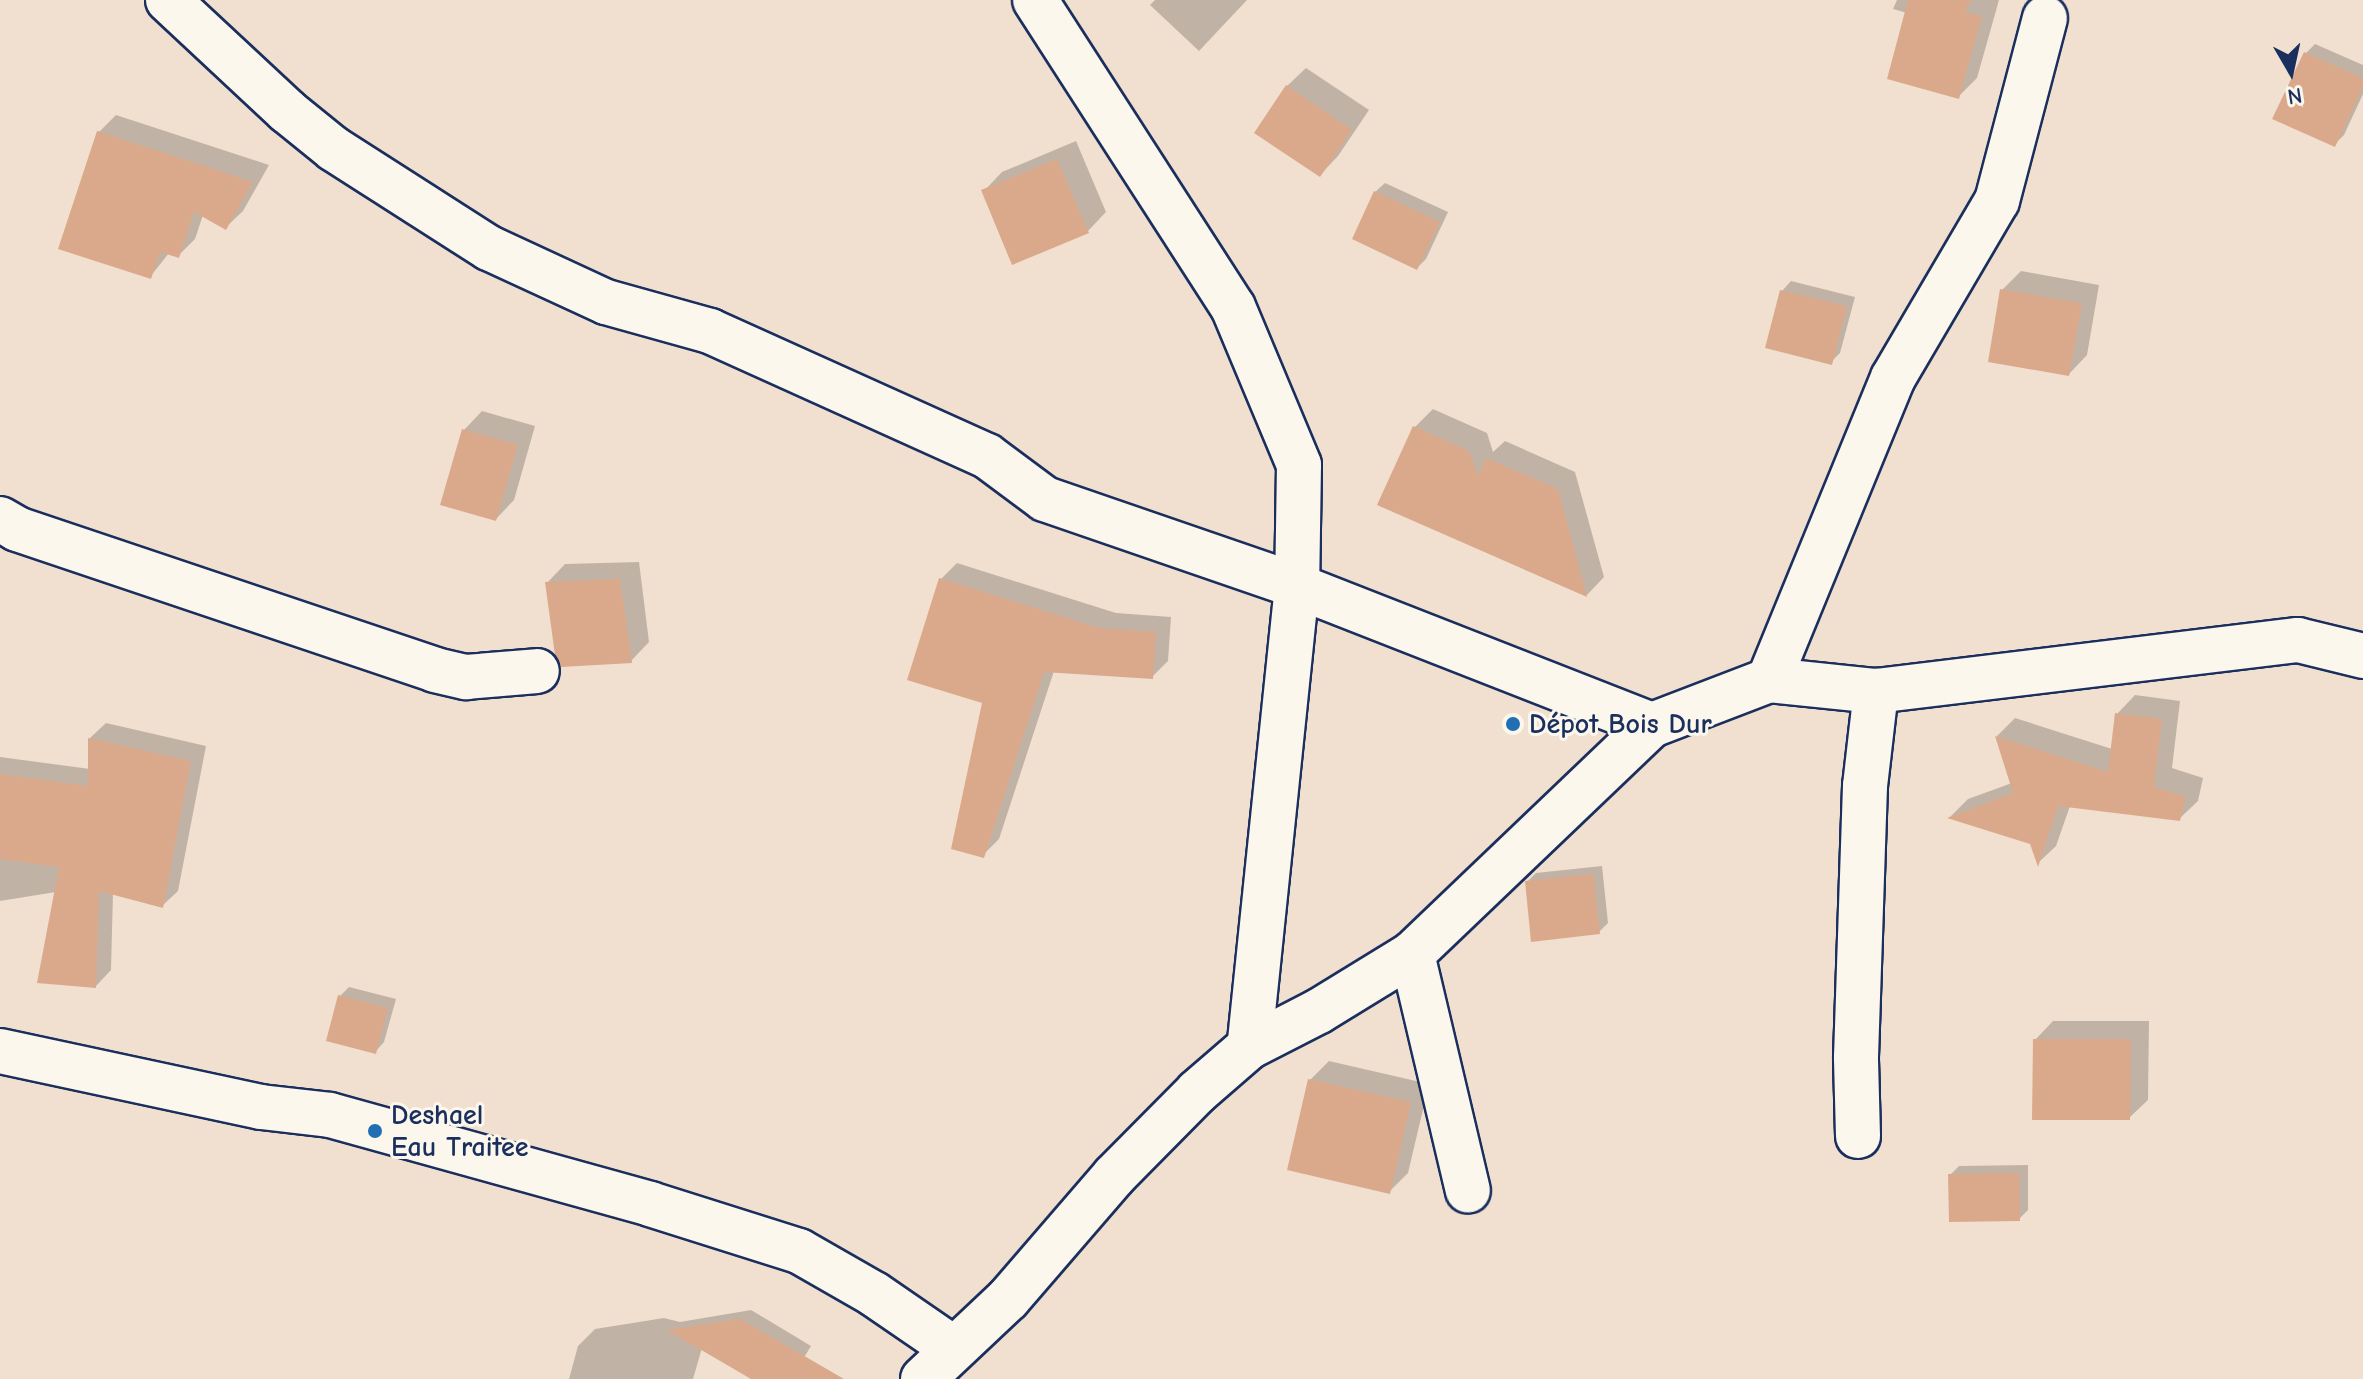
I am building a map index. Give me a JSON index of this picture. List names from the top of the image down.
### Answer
{
  "places": ["Dépot Bois Dur", "Deshael Eau Traitee"],
  "north": "bottom"
}
